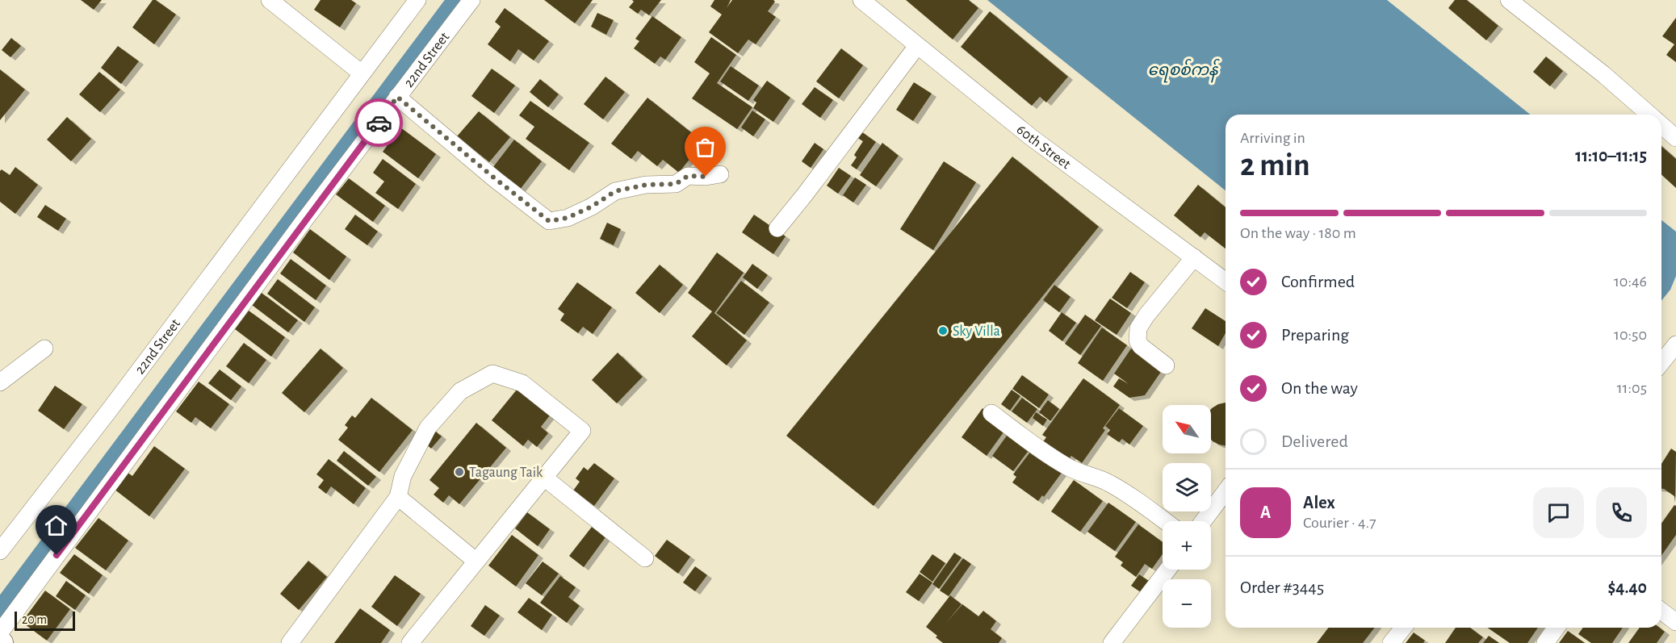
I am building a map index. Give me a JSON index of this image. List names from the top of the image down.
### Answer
{
  "streets": {
    "street": ["22nd Street", "60th Street"]
  },
  "water": ["ရေစစ်ကန်"],
  "places": ["Sky Villa", "Tagaung Taik"],
  "scale_bar": "20 m",
  "north": "top left",
  "page": {
    "heading": ["2 min", "Arriving in", "11:10–11:15"],
    "panel": [
      "Alex",
      "Courier · 4.7",
      "Order #3445",
      "$4.40"
    ],
    "bar": "On the way · 180 m",
    "list": [
      ["Confirmed", "10:46"],
      ["Preparing", "10:50"],
      ["On the way", "11:05"],
      "Delivered"
    ],
    "map_buttons": ["+", "−"],
    "round": "A",
    "scale": "20 m"
  }
}
